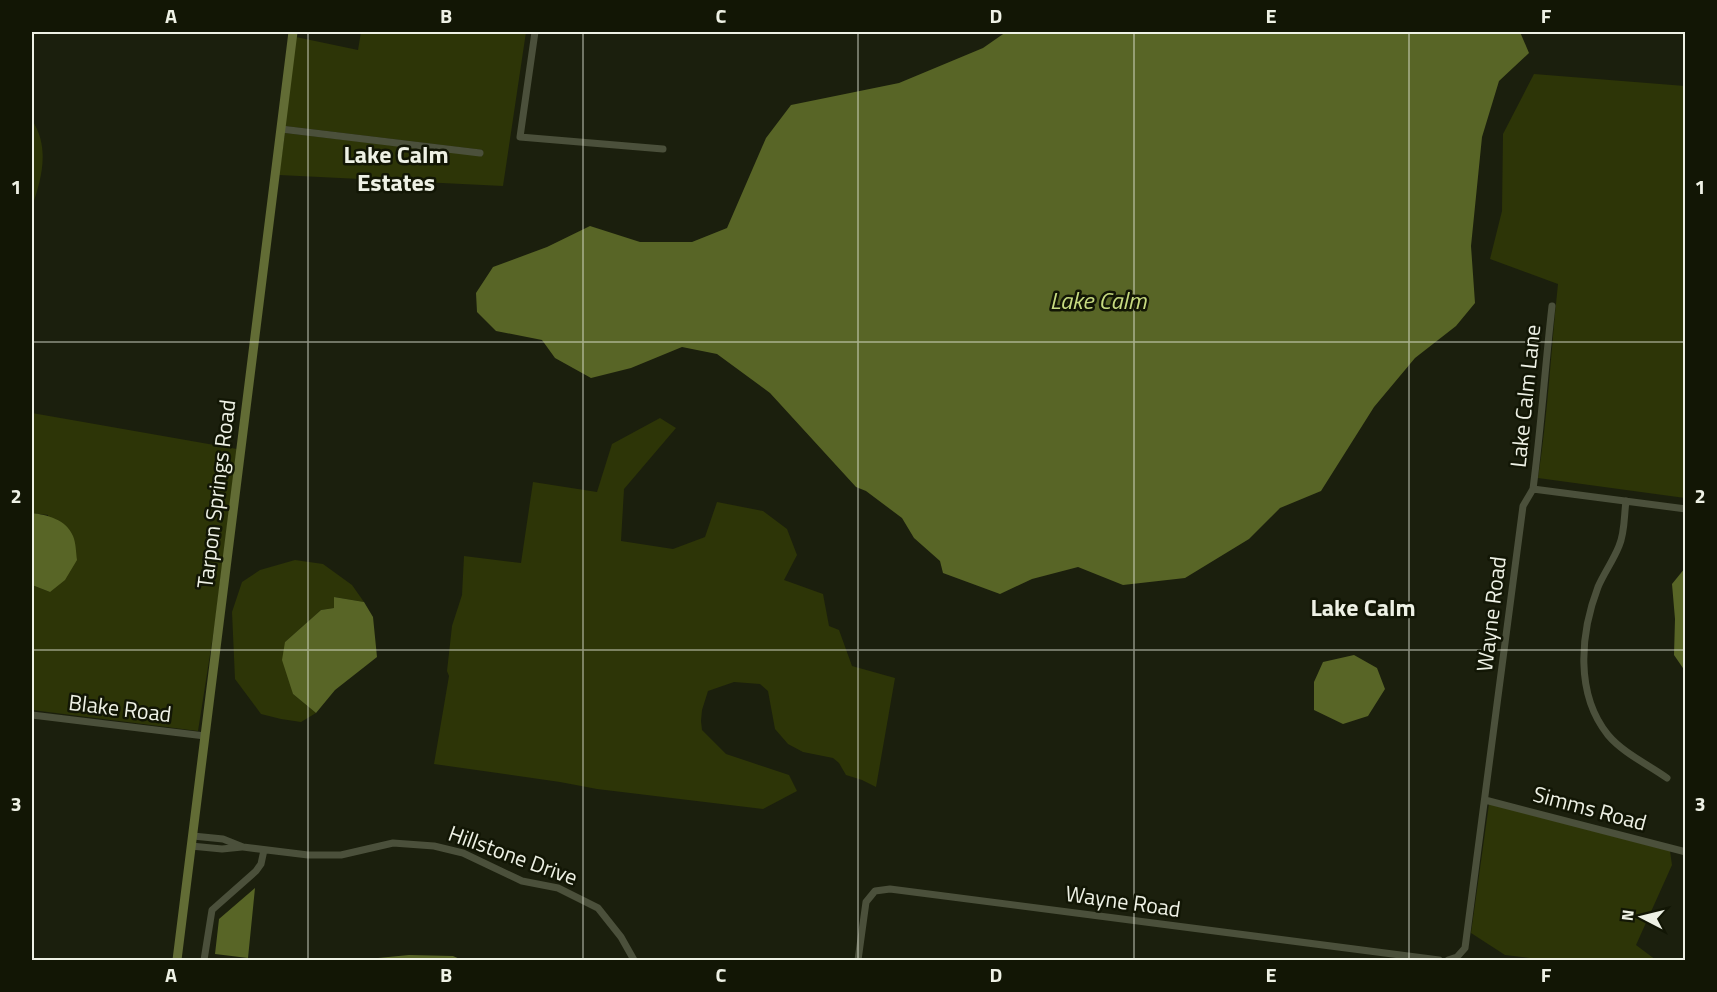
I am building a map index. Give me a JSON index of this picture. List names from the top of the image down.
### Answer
{
  "streets": {
    "main road": ["Tarpon Springs Road"],
    "street": [
      "Lake Calm Lane",
      "Wayne Road",
      "Blake Road",
      "Simms Road",
      "Hillstone Drive"
    ]
  },
  "crossings": [
    ["Lake Calm Lane", "Wayne Road"],
    ["Tarpon Springs Road", "Blake Road"],
    ["Tarpon Springs Road", "Hillstone Drive"],
    ["Wayne Road", "Simms Road"]
  ],
  "districts": ["Lake Calm Estates", "Lake Calm"],
  "water": ["Lake Calm"],
  "north": "left",
  "grid": {
    "columns": [
      "A",
      "B",
      "C",
      "D",
      "E",
      "F"
    ],
    "rows": ["1", "2", "3"]
  }
}
